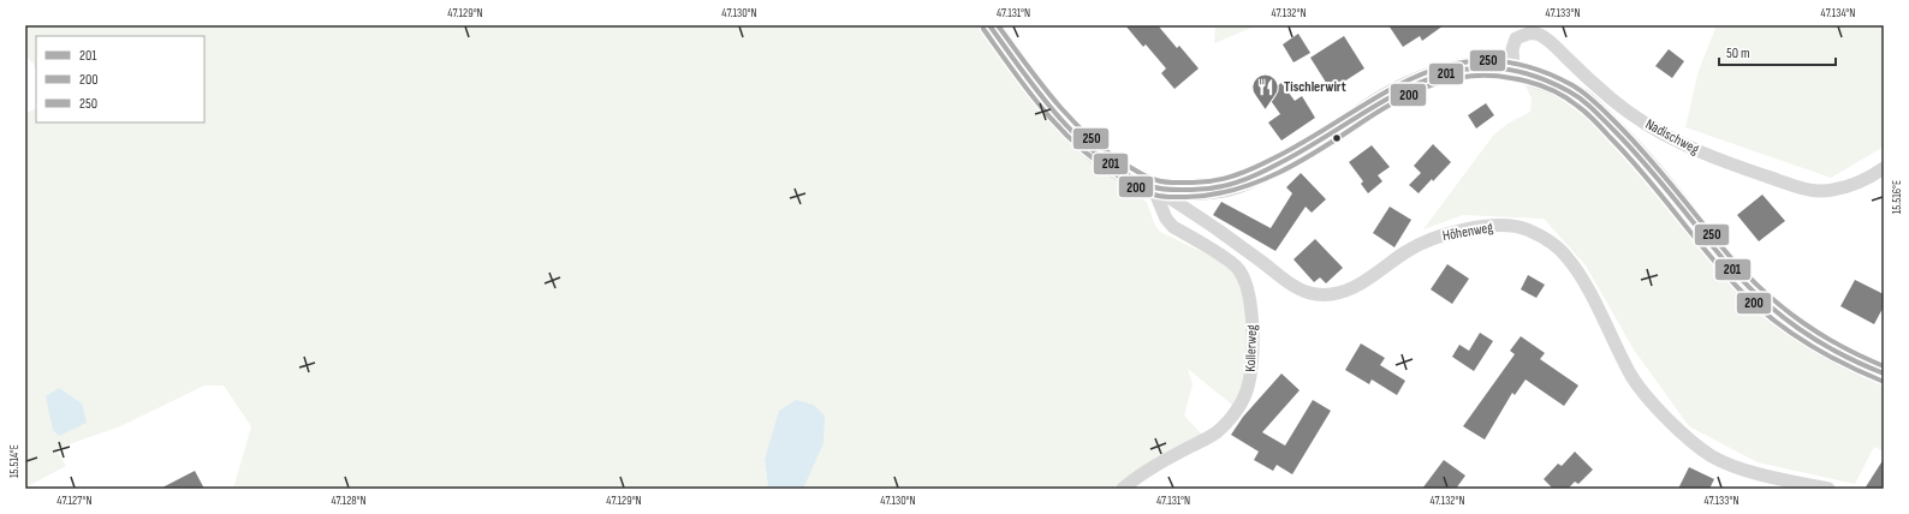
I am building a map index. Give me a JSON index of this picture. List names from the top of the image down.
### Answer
{
  "streets": {
    "street": ["Nadischweg", "Höhenweg", "Kollerweg"]
  },
  "crossings": [
    ["Höhenweg", "Kollerweg"]
  ],
  "places": {
    "restaurant": ["Tischlerwirt"]
  },
  "lines": ["transit line 201", "transit line 250", "transit line 200"],
  "legend": ["201", "200", "250"],
  "scale_bar": "50 m",
  "coordinates": [
    "47.129°N",
    "47.130°N",
    "47.131°N",
    "47.132°N",
    "47.133°N",
    "47.134°N",
    "15.516°E",
    "15.514°E",
    "47.127°N",
    "47.128°N"
  ]
}
